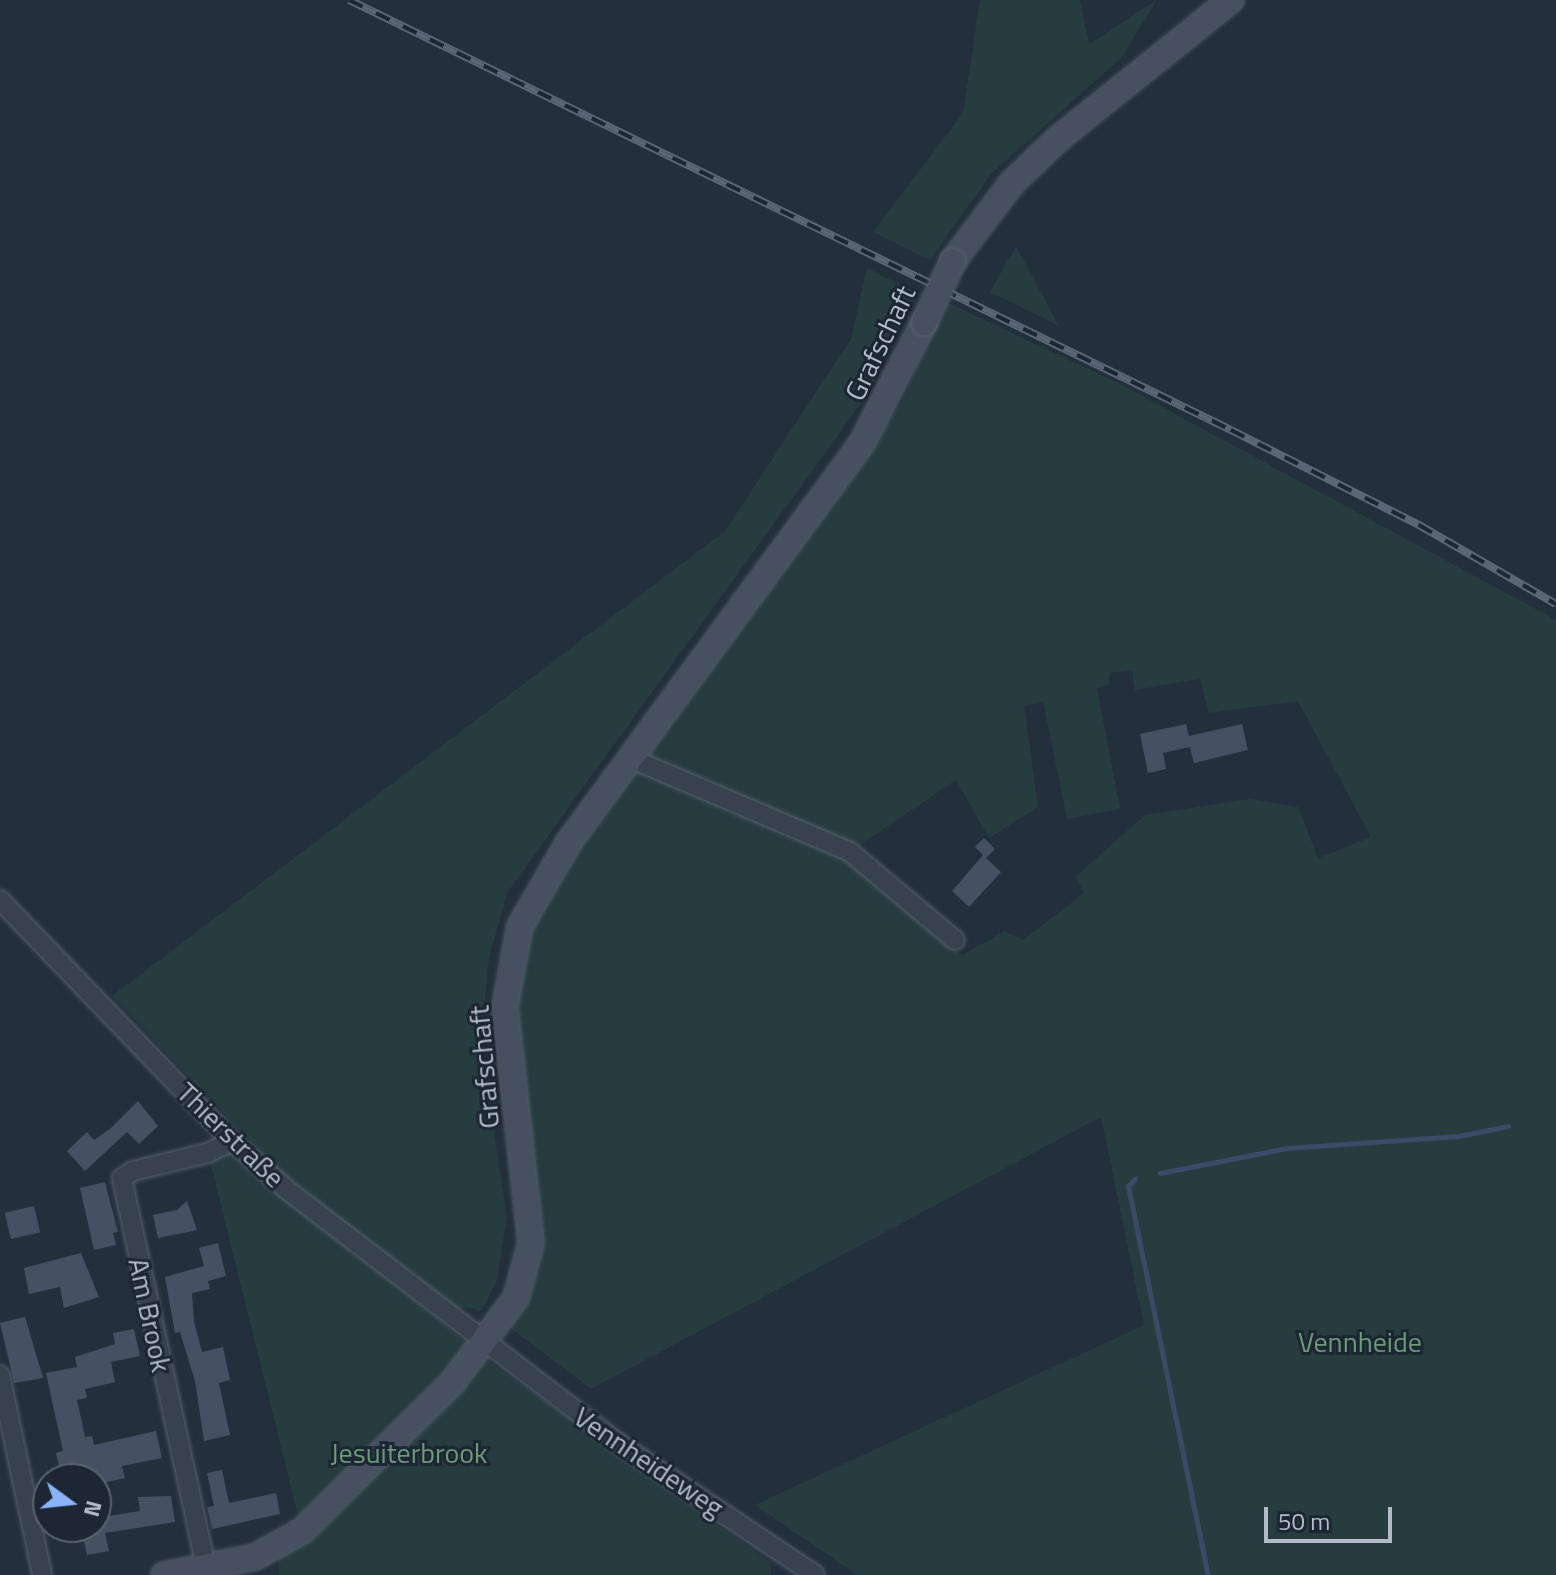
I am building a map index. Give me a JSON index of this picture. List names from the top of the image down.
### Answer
{
  "streets": {
    "street": [
      "Grafschaft",
      "Thierstraße",
      "Am Brook",
      "Vennheideweg"
    ]
  },
  "crossings": [
    ["Grafschaft", "Thierstraße"],
    ["Grafschaft", "Am Brook"],
    ["Grafschaft", "Vennheideweg"],
    ["Thierstraße", "Am Brook"],
    ["Thierstraße", "Vennheideweg"]
  ],
  "parks": ["Vennheide", "Jesuiterbrook"],
  "scale_bar": "50 m",
  "north": "right"
}
